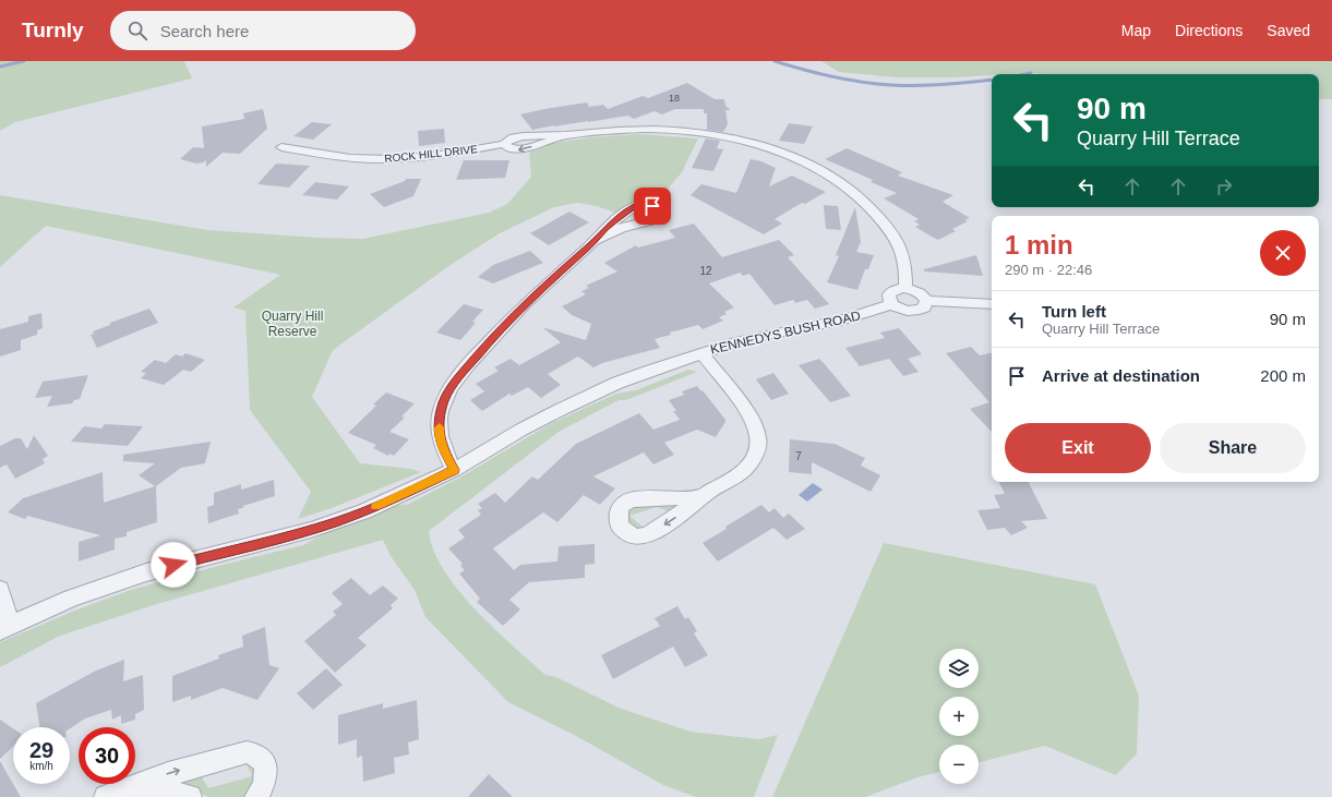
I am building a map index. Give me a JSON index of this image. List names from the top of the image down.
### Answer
{
  "streets": {
    "street": ["ROCK HILL DRIVE", "KENNEDYS BUSH ROAD"]
  },
  "parks": ["Quarry Hill Reserve"],
  "house_numbers": ["18", "12", "7"],
  "page": {
    "header": "Turnly",
    "search": "Search here",
    "nav": ["Map", "Directions", "Saved"],
    "turn": ["90 m", "Quarry Hill Terrace"],
    "heading": ["1 min", "290 m · 22:46"],
    "list": [
      {
        "name": "Turn left",
        "note": "Quarry Hill Terrace",
        "value": "90 m"
      },
      {
        "name": "Arrive at destination",
        "value": "200 m"
      }
    ],
    "buttons": ["Exit", "Share"],
    "map_buttons": ["+", "−"],
    "speed": "29 km/h",
    "limit": "30"
  }
}
